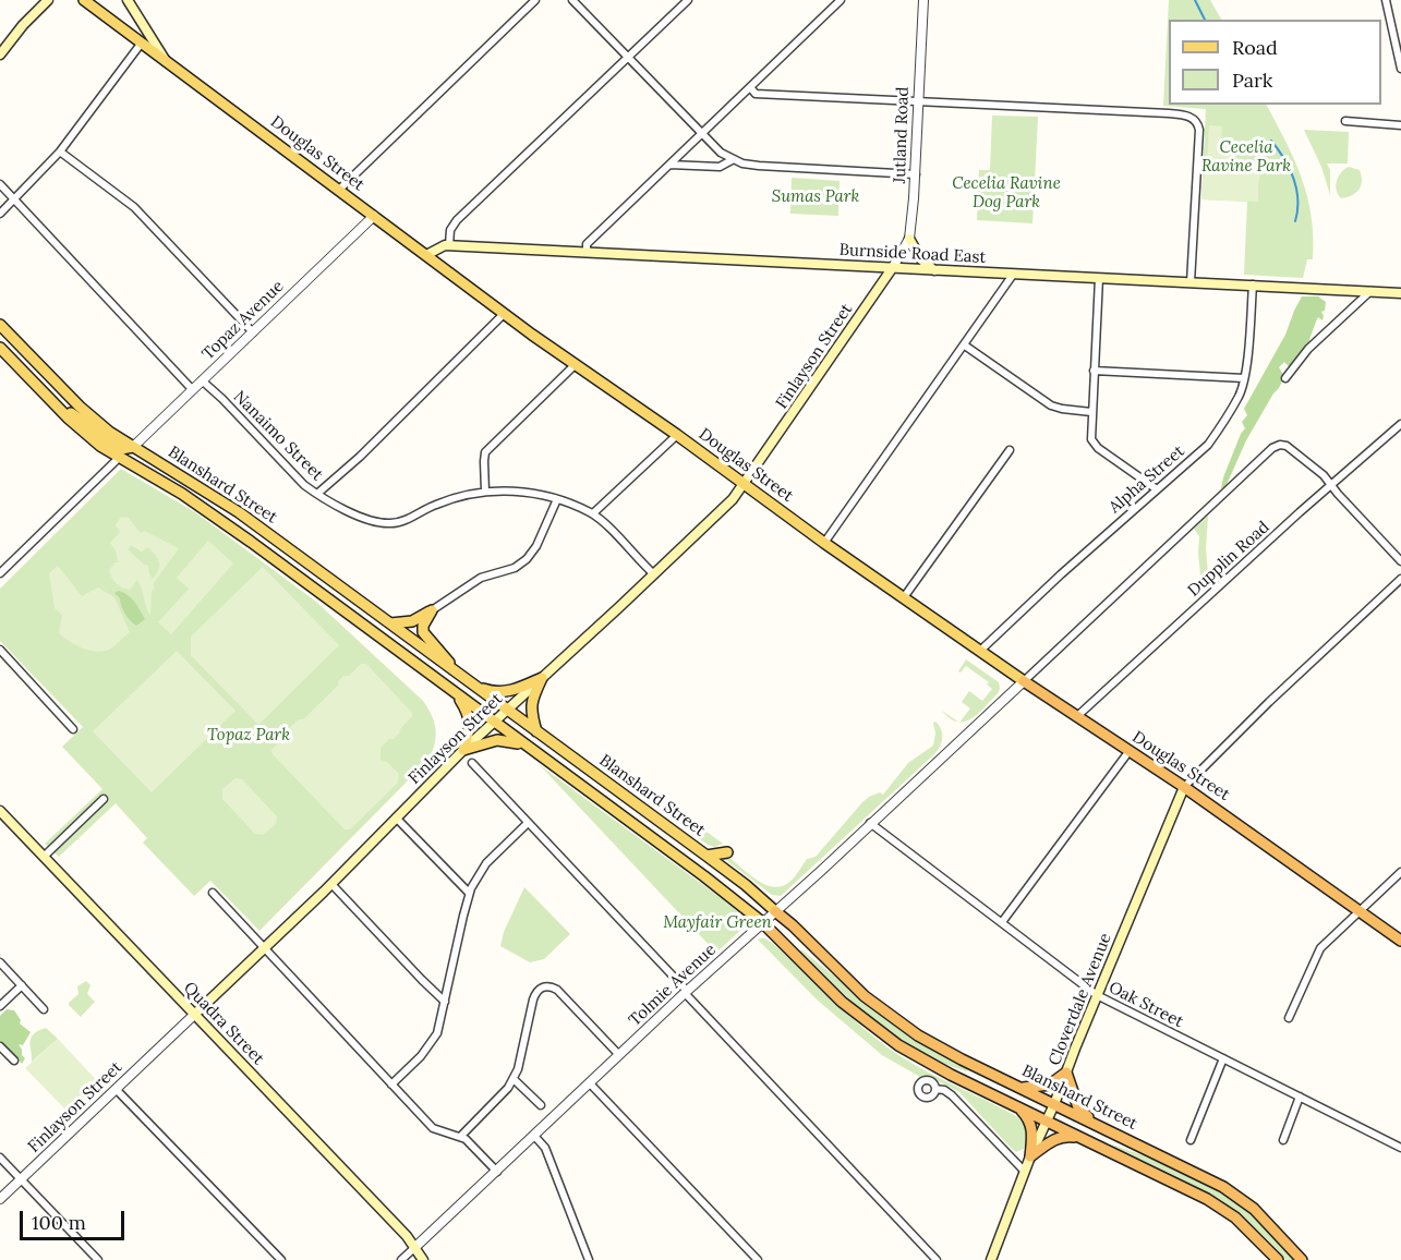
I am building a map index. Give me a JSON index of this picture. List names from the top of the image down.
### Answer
{
  "streets": {
    "highway": ["Douglas Street", "Blanshard Street"],
    "main road": [
      "Burnside Road East",
      "Finlayson Street",
      "Cloverdale Avenue",
      "Quadra Street"
    ],
    "street": [
      "Jutland Road",
      "Topaz Avenue",
      "Nanaimo Street",
      "Alpha Street",
      "Dupplin Road",
      "Tolmie Avenue",
      "Oak Street"
    ]
  },
  "crossings": [
    ["Jutland Road", "Burnside Road East"],
    ["Jutland Road", "Finlayson Street"],
    ["Douglas Street", "Burnside Road East"],
    ["Douglas Street", "Topaz Avenue"],
    ["Douglas Street", "Finlayson Street"],
    ["Douglas Street", "Alpha Street"],
    ["Douglas Street", "Dupplin Road"],
    ["Douglas Street", "Tolmie Avenue"],
    ["Douglas Street", "Cloverdale Avenue"],
    ["Burnside Road East", "Finlayson Street"],
    ["Burnside Road East", "Alpha Street"],
    ["Topaz Avenue", "Nanaimo Street"],
    ["Topaz Avenue", "Blanshard Street"],
    ["Finlayson Street", "Nanaimo Street"],
    ["Finlayson Street", "Blanshard Street"],
    ["Finlayson Street", "Quadra Street"],
    ["Blanshard Street", "Tolmie Avenue"],
    ["Blanshard Street", "Cloverdale Avenue"],
    ["Tolmie Avenue", "Oak Street"],
    ["Tolmie Avenue", "Quadra Street"],
    ["Cloverdale Avenue", "Oak Street"]
  ],
  "parks": [
    "Cecelia Ravine Park",
    "Cecelia Ravine Dog Park",
    "Sumas Park",
    "Topaz Park",
    "Mayfair Green"
  ],
  "legend": ["Road", "Park"],
  "scale_bar": "100 m"
}
